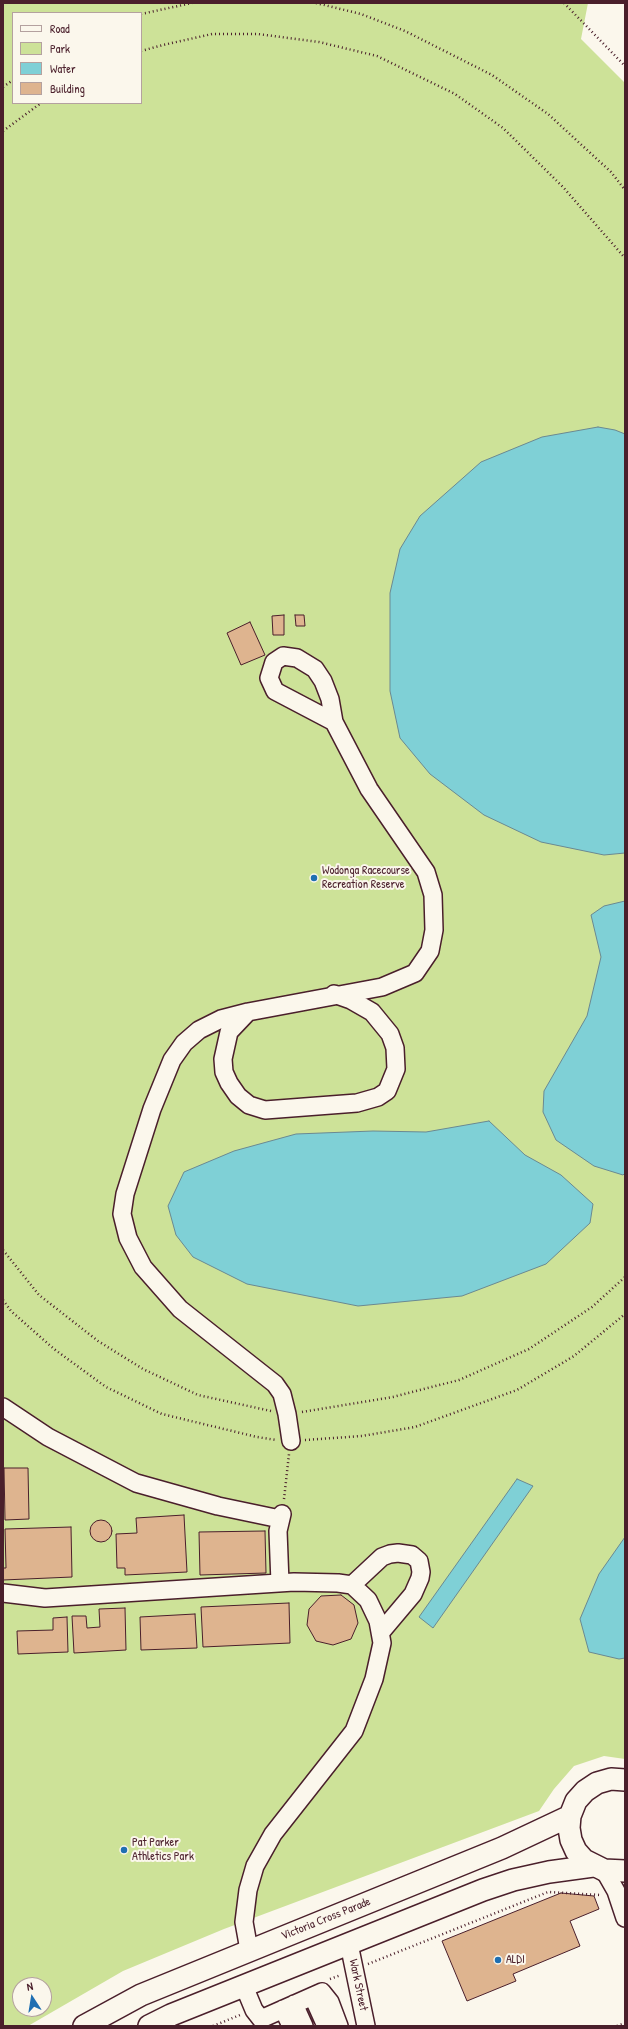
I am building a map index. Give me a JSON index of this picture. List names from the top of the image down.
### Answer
{
  "streets": {
    "main road": ["Victoria Cross Parade"],
    "street": ["Wark Street"]
  },
  "places": ["Wodonga Racecourse Recreation Reserve", "Pat Parker Athletics Park", "ALDI"],
  "legend": [
    "Road",
    "Park",
    "Water",
    "Building"
  ],
  "north": "top"
}
